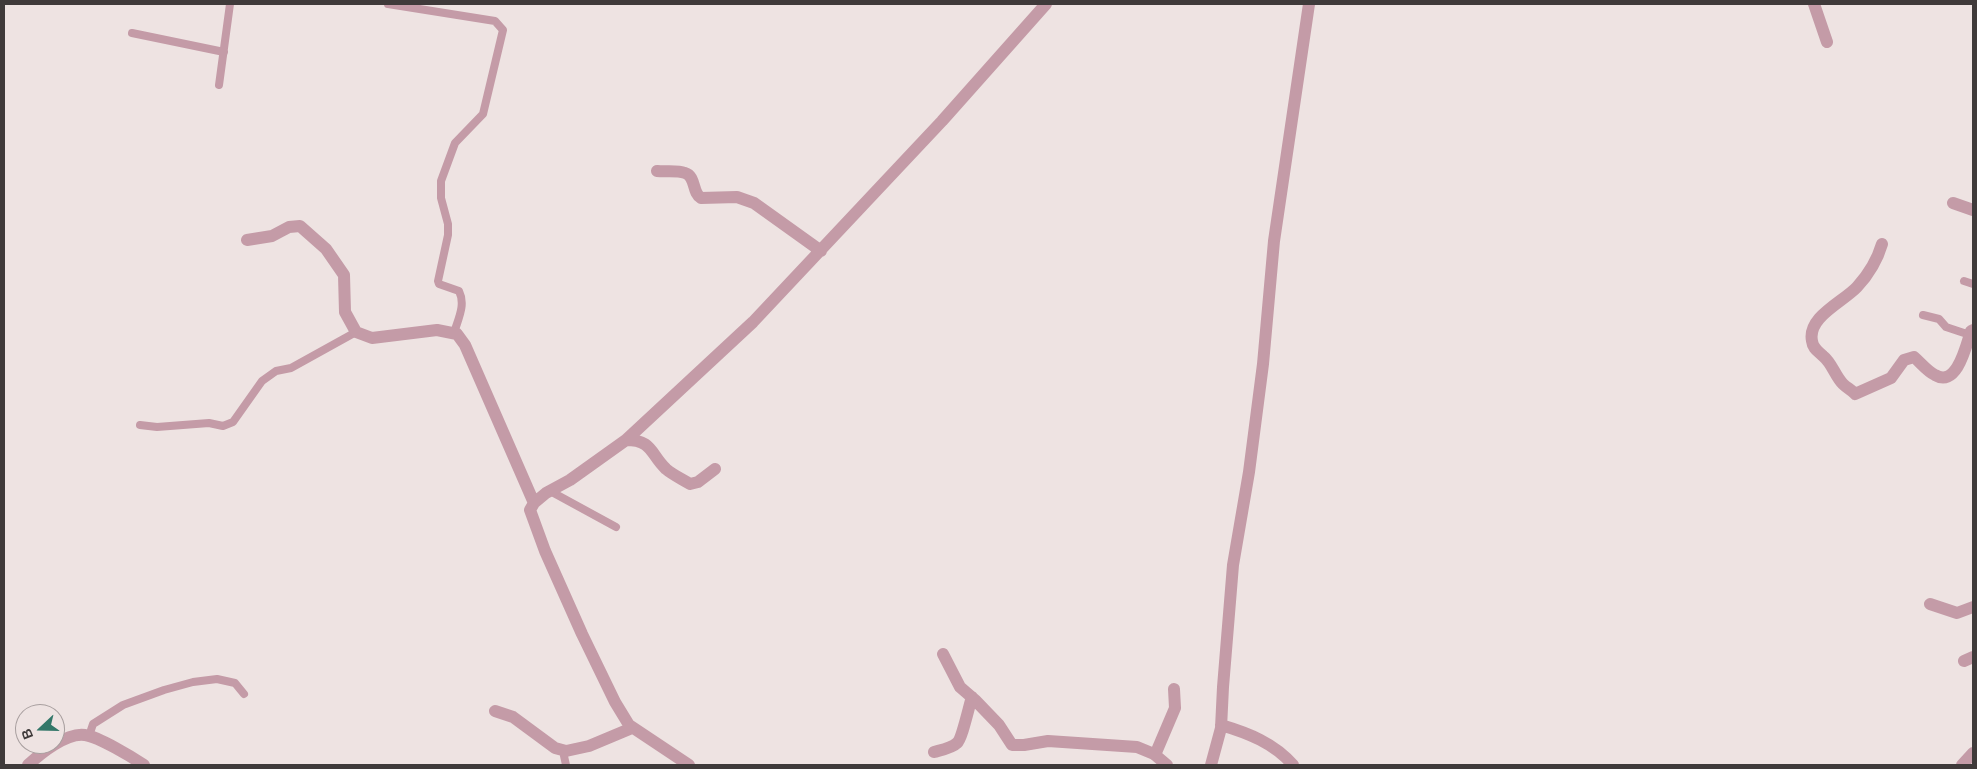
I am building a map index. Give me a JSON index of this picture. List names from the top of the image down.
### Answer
{
  "north": "left"
}
